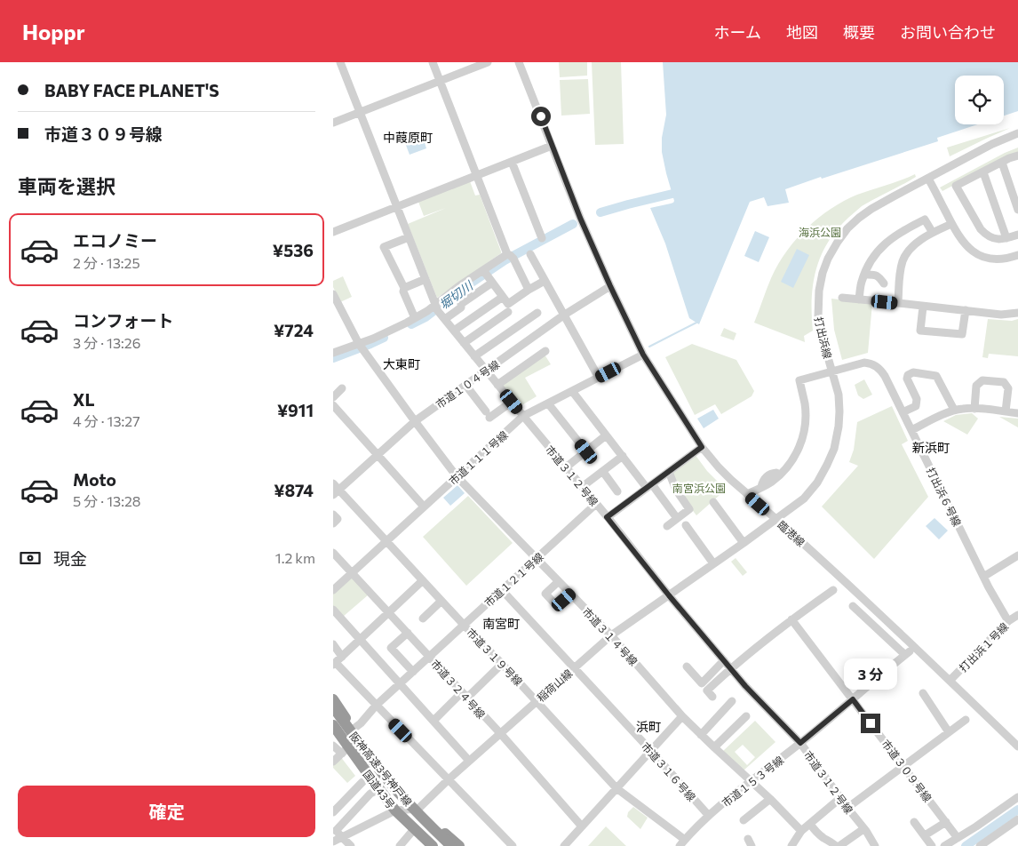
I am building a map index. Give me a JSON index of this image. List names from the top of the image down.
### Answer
{
  "streets": {
    "highway": ["阪神高速3号神戸線", "国道43号"],
    "street": [
      "打出浜線",
      "市道１０４号線",
      "市道１１１号線",
      "市道３１２号線",
      "打出浜６号線",
      "臨港線",
      "市道１２１号線",
      "市道３１４号線",
      "打出浜１号線",
      "市道３１９号線",
      "稲荷山線",
      "市道３２４号線",
      "市道３０９号線",
      "市道３１６号線",
      "市道１５３号線"
    ]
  },
  "crossings": [
    ["打出浜線", "打出浜６号線"],
    ["打出浜線", "臨港線"],
    ["打出浜線", "稲荷山線"],
    ["市道１０４号線", "市道３１２号線"],
    ["市道１０４号線", "臨港線"],
    ["市道１０４号線", "市道３１４号線"],
    ["市道１０４号線", "市道３１９号線"],
    ["市道１１１号線", "市道３１２号線"],
    ["市道１１１号線", "臨港線"],
    ["市道１１１号線", "市道３１４号線"],
    ["市道１１１号線", "市道３１９号線"],
    ["市道１１１号線", "市道３２４号線"],
    ["市道３１２号線", "市道１２１号線"],
    ["市道３１２号線", "稲荷山線"],
    ["市道３１２号線", "市道１５３号線"],
    ["打出浜６号線", "臨港線"],
    ["打出浜６号線", "打出浜１号線"],
    ["臨港線", "打出浜１号線"],
    ["臨港線", "稲荷山線"],
    ["市道１２１号線", "市道３１４号線"],
    ["市道１２１号線", "市道３１９号線"],
    ["市道１２１号線", "市道３２４号線"],
    ["市道１２１号線", "市道３１６号線"],
    ["市道１２１号線", "国道43号"],
    ["市道３１４号線", "稲荷山線"],
    ["市道３１４号線", "市道１５３号線"],
    ["市道３１９号線", "稲荷山線"],
    ["市道３１９号線", "市道１５３号線"],
    ["稲荷山線", "市道３２４号線"],
    ["稲荷山線", "市道３１６号線"],
    ["稲荷山線", "国道43号"],
    ["市道３０９号線", "市道１５３号線"],
    ["市道３１６号線", "市道１５３号線"]
  ],
  "districts": [
    "中葭原町",
    "大東町",
    "新浜町",
    "南宮町",
    "浜町"
  ],
  "water": ["堀切川"],
  "parks": ["海浜公園", "南宮浜公園"],
  "page": {
    "header": "Hoppr",
    "nav": [
      "ホーム",
      "地図",
      "概要",
      "お問い合わせ"
    ],
    "banner": ["BABY FACE PLANET'S", "市道３０９号線"],
    "heading": "車両を選択",
    "list": [
      {
        "name": "エコノミー",
        "note": "2 分 · 13:25",
        "value": "¥536"
      },
      {
        "name": "コンフォート",
        "note": "3 分 · 13:26",
        "value": "¥724"
      },
      {
        "name": "XL",
        "note": "4 分 · 13:27",
        "value": "¥911"
      },
      {
        "name": "Moto",
        "note": "5 分 · 13:28",
        "value": "¥874"
      }
    ],
    "pay": ["現金", "1.2 km"],
    "bubble": "3 分",
    "buttons": "確定"
  }
}
